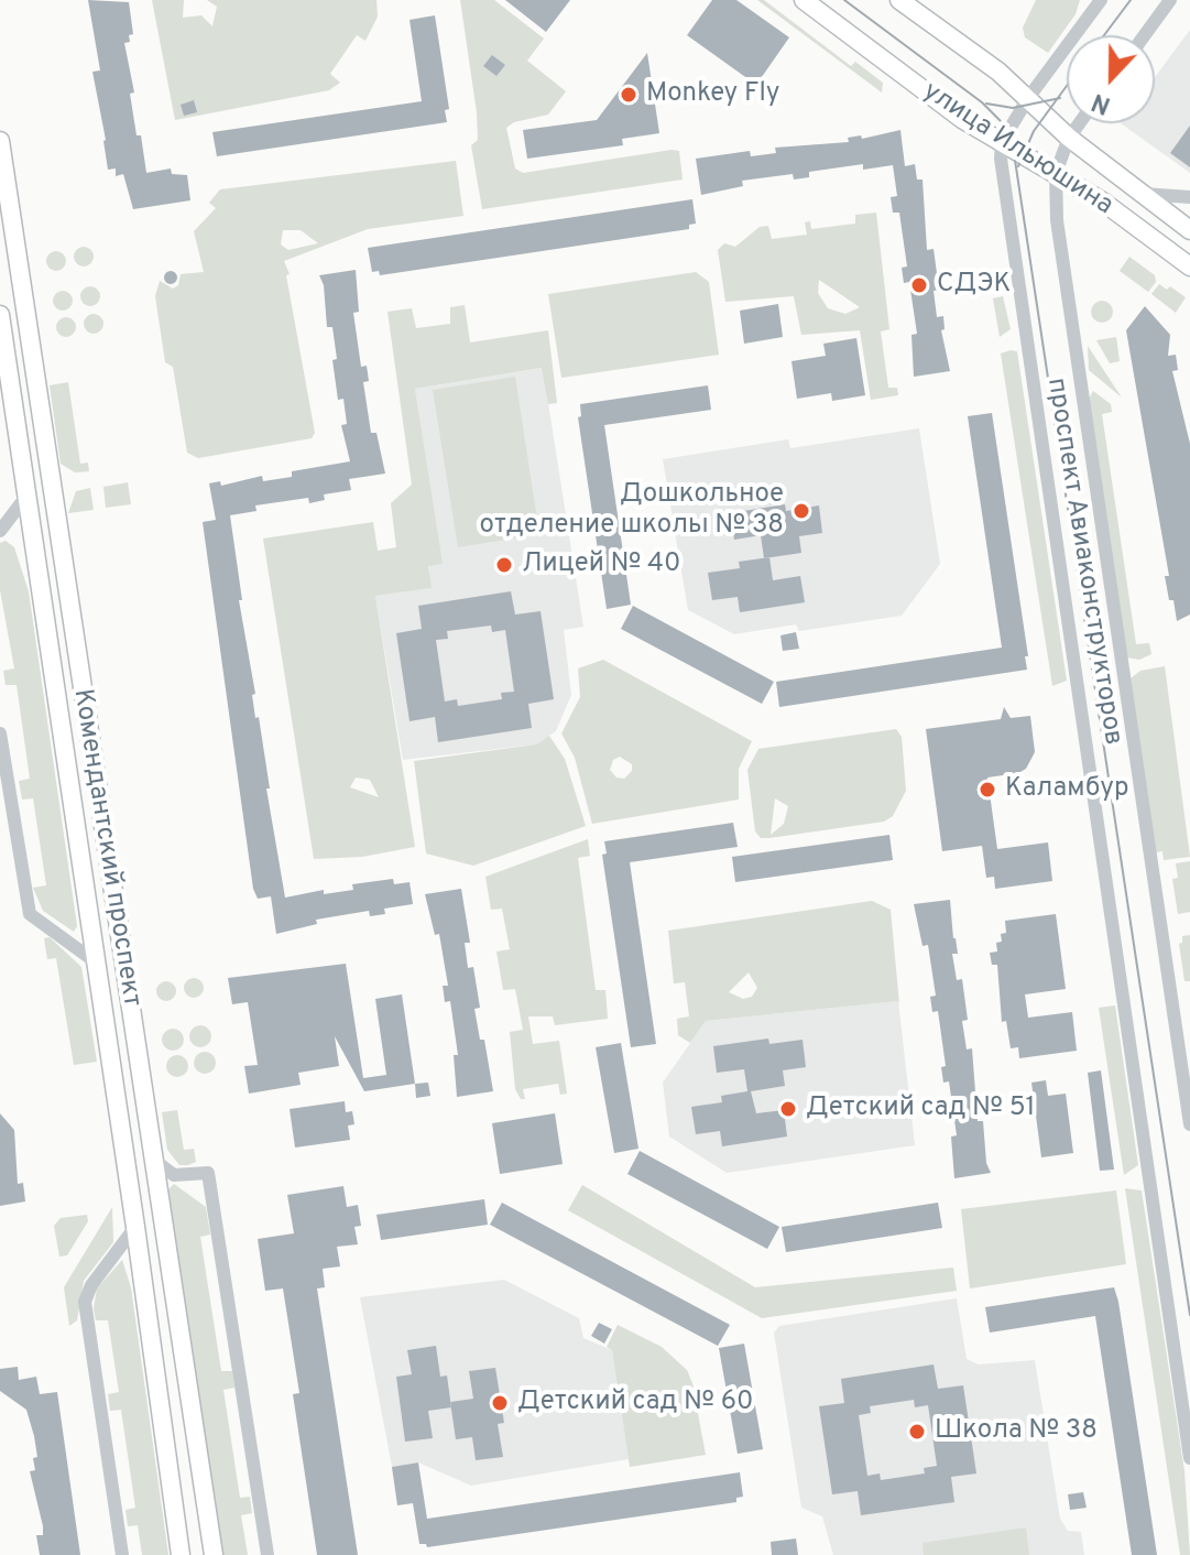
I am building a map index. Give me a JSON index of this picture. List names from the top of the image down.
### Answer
{
  "streets": {
    "main road": ["улица Ильюшина", "Комендантский проспект"],
    "street": ["проспект Авиаконструкторов"]
  },
  "crossings": [
    ["улица Ильюшина", "проспект Авиаконструкторов"]
  ],
  "places": [
    "Monkey Fly",
    "СДЭК",
    "Дошкольное отделение школы № 38",
    "Лицей № 40",
    "Каламбур",
    "Детский сад № 51",
    "Детский сад № 60",
    "Школа № 38"
  ],
  "north": "bottom"
}
